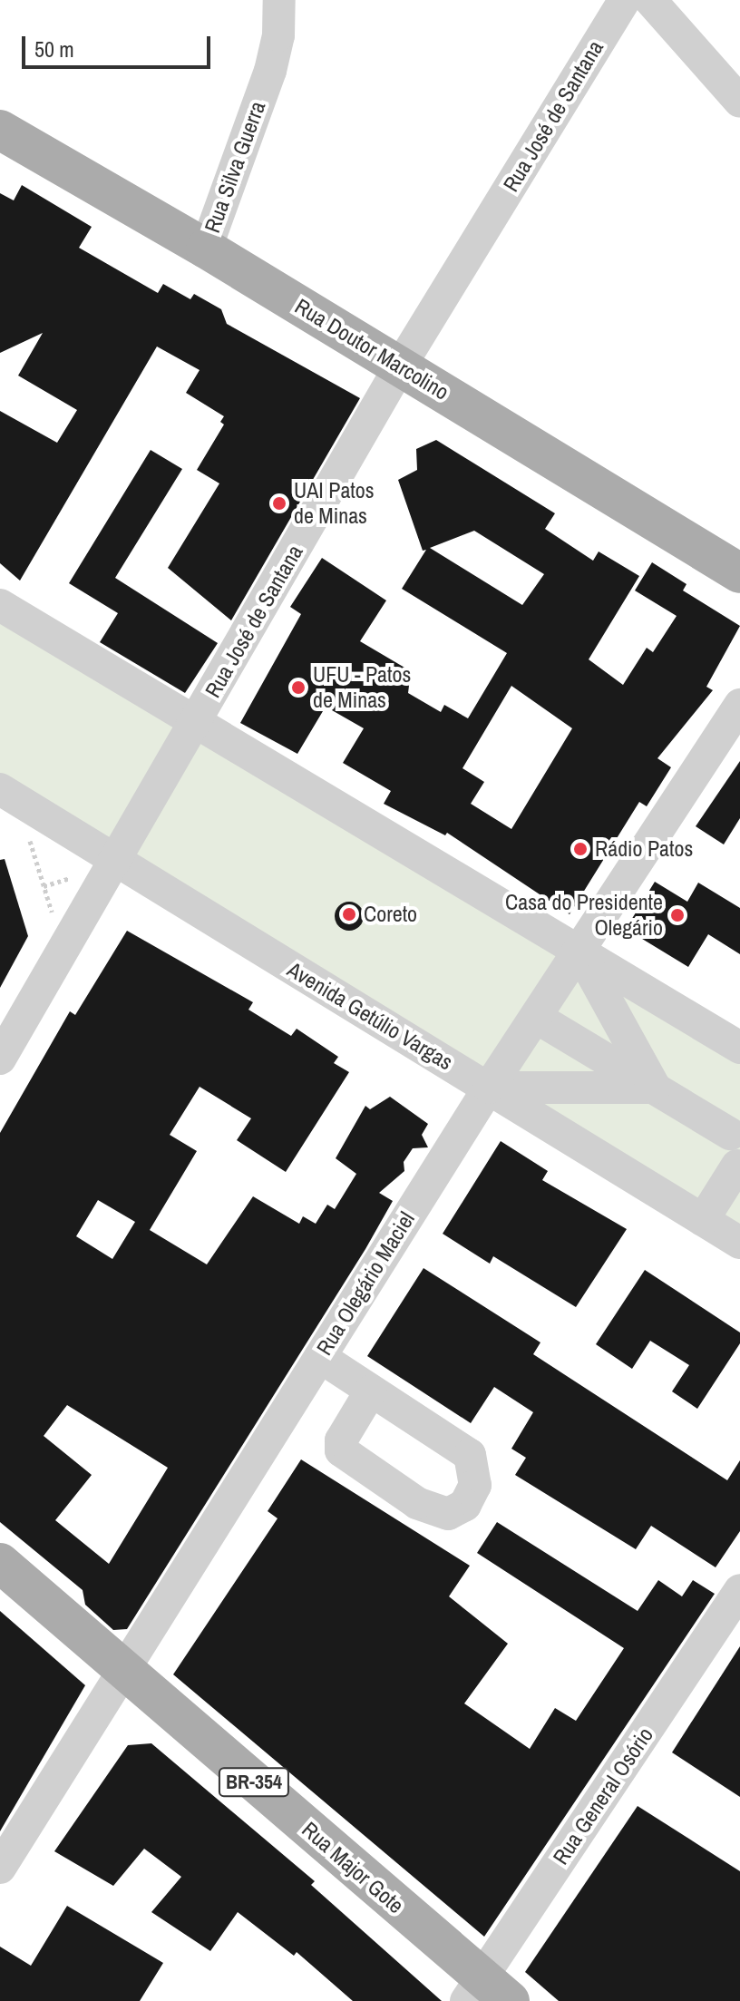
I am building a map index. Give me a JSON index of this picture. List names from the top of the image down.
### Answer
{
  "streets": {
    "main road": ["Rua Doutor Marcolino", "BR-354", "Rua Major Gote"],
    "street": [
      "Rua José de Santana",
      "Rua Silva Guerra",
      "Avenida Getúlio Vargas",
      "Rua Olegário Maciel",
      "Rua General Osório"
    ]
  },
  "crossings": [
    ["Rua José de Santana", "Rua Doutor Marcolino"],
    ["Rua José de Santana", "Avenida Getúlio Vargas"],
    ["Rua Silva Guerra", "Rua Doutor Marcolino"],
    ["Avenida Getúlio Vargas", "Rua Olegário Maciel"],
    ["Rua Olegário Maciel", "Rua Major Gote"],
    ["Rua General Osório", "Rua Major Gote"]
  ],
  "places": [
    "UAI Patos de Minas",
    "UFU - Patos de Minas",
    "Rádio Patos",
    "Coreto",
    "Casa do Presidente Olegário"
  ],
  "scale_bar": "50 m"
}
